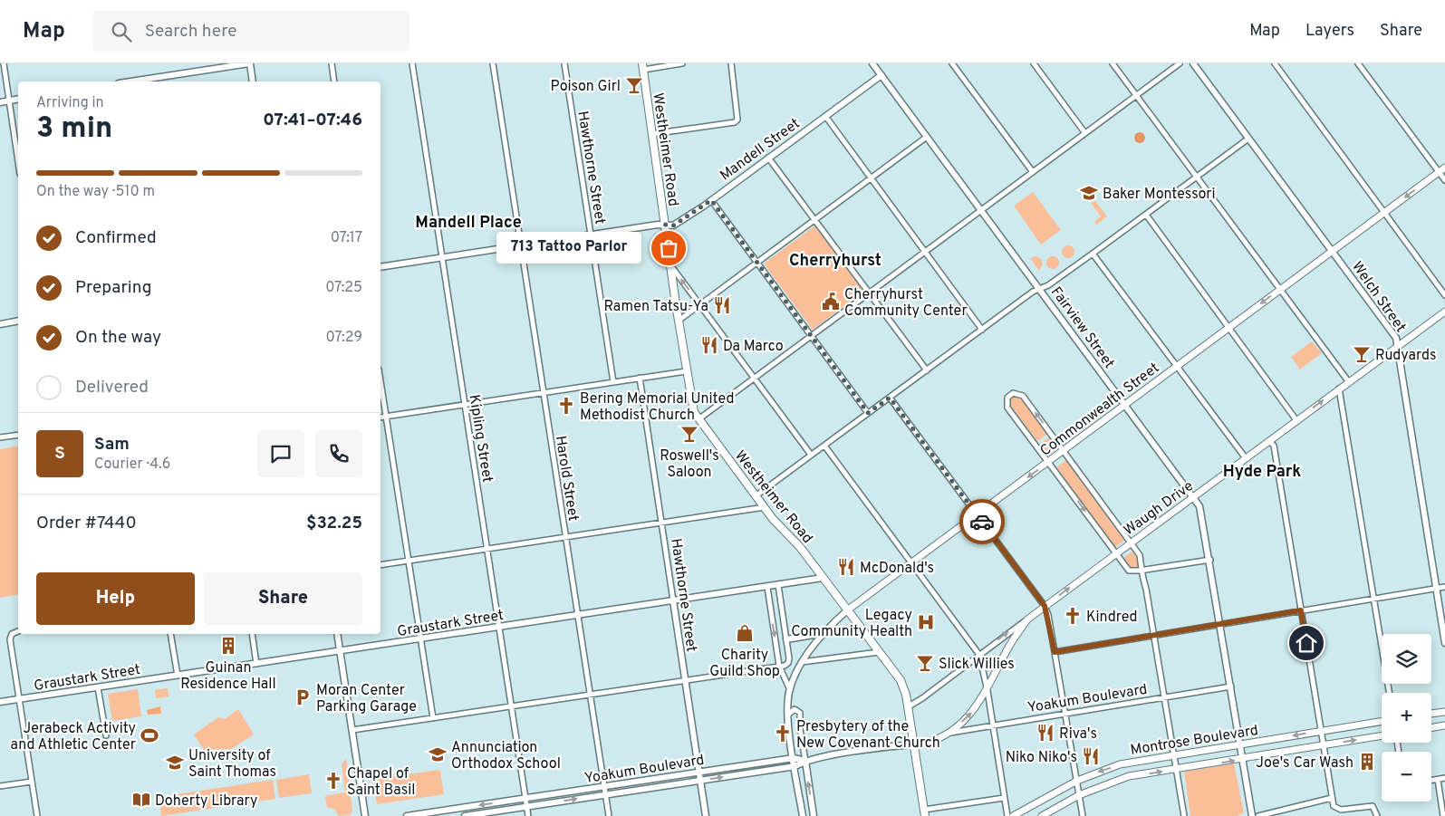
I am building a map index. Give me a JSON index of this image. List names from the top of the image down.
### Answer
{
  "streets": {
    "main road": [
      "Westheimer Road",
      "Commonwealth Street",
      "Waugh Drive",
      "Montrose Boulevard"
    ],
    "street": [
      "Mandell Street",
      "Hawthorne Street",
      "Welch Street",
      "Fairview Street",
      "Kipling Street",
      "Harold Street",
      "Graustark Street",
      "Yoakum Boulevard"
    ]
  },
  "crossings": [
    ["Mandell Street", "Westheimer Road"],
    ["Mandell Street", "Hawthorne Street"],
    ["Mandell Street", "Fairview Street"],
    ["Mandell Street", "Kipling Street"],
    ["Mandell Street", "Harold Street"],
    ["Westheimer Road", "Commonwealth Street"],
    ["Westheimer Road", "Waugh Drive"],
    ["Westheimer Road", "Graustark Street"],
    ["Westheimer Road", "Yoakum Boulevard"],
    ["Hawthorne Street", "Graustark Street"],
    ["Hawthorne Street", "Yoakum Boulevard"],
    ["Welch Street", "Commonwealth Street"],
    ["Welch Street", "Waugh Drive"],
    ["Fairview Street", "Commonwealth Street"],
    ["Fairview Street", "Waugh Drive"],
    ["Fairview Street", "Yoakum Boulevard"],
    ["Fairview Street", "Montrose Boulevard"],
    ["Commonwealth Street", "Yoakum Boulevard"],
    ["Kipling Street", "Graustark Street"],
    ["Kipling Street", "Yoakum Boulevard"],
    ["Harold Street", "Graustark Street"],
    ["Harold Street", "Yoakum Boulevard"],
    ["Waugh Drive", "Yoakum Boulevard"]
  ],
  "districts": ["Mandell Place", "Cherryhurst", "Hyde Park"],
  "places": {
    "bar": [
      "Poison Girl",
      "Rudyards",
      "Roswell's Saloon",
      "Slick Willies"
    ],
    "school or university": ["Baker Montessori", "Annunciation Orthodox School", "University of Saint Thomas"],
    "other": ["713 Tattoo Parlor"],
    "public building": ["Cherryhurst Community Center"],
    "restaurant": [
      "Ramen Tatsu-Ya",
      "Da Marco",
      "McDonald's",
      "Riva's",
      "Niko Niko's"
    ],
    "church": [
      "Bering Memorial United Methodist Church",
      "Kindred",
      "Presbytery of the New Covenant Church",
      "Chapel of Saint Basil"
    ],
    "hospital": ["Legacy Community Health"],
    "shop": ["Charity Guild Shop"],
    "building": ["Guinan Residence Hall", "Joe's Car Wash"],
    "parking": ["Moran Center Parking Garage"],
    "sports": ["Jerabeck Activity and Athletic Center"],
    "library": ["Doherty Library"]
  },
  "page": {
    "header": "Map",
    "search": "Search here",
    "nav": ["Map", "Layers", "Share"],
    "heading": ["3 min", "Arriving in", "07:41–07:46"],
    "panel": [
      "Sam",
      "Courier · 4.6",
      "Order #7440",
      "$32.25"
    ],
    "bar": "On the way · 510 m",
    "list": [
      ["Confirmed", "07:17"],
      ["Preparing", "07:25"],
      ["On the way", "07:29"],
      "Delivered"
    ],
    "bubble": "713 Tattoo Parlor",
    "round": "S",
    "buttons": ["Help", "Share"],
    "map_buttons": ["+", "−"]
  }
}
